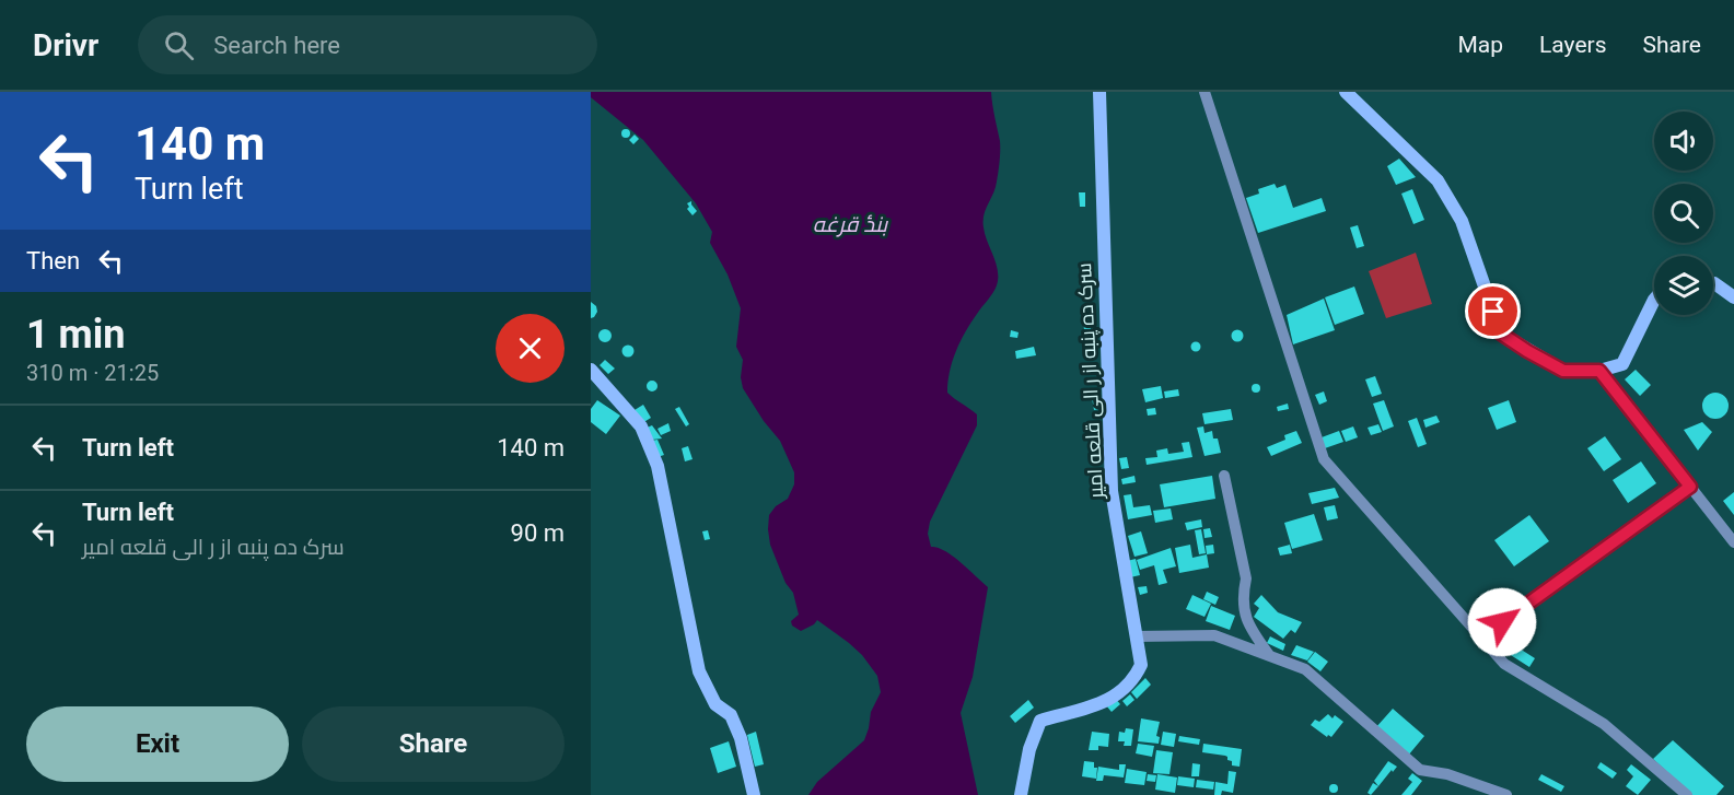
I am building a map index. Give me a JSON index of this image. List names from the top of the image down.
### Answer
{
  "streets": {
    "street": ["سرک ده پنبه از ر الی قلعه امیر"]
  },
  "water": ["بندٔ قرغه"],
  "page": {
    "header": "Drivr",
    "search": "Search here",
    "nav": ["Map", "Layers", "Share"],
    "turn": ["140 m", "Turn left"],
    "then": "Then",
    "heading": ["1 min", "310 m · 21:25"],
    "list": [
      {
        "name": "Turn left",
        "value": "140 m"
      },
      {
        "name": "Turn left",
        "note": "سرک ده پنبه از ر الی قلعه امیر",
        "value": "90 m"
      }
    ],
    "buttons": ["Exit", "Share"]
  }
}
